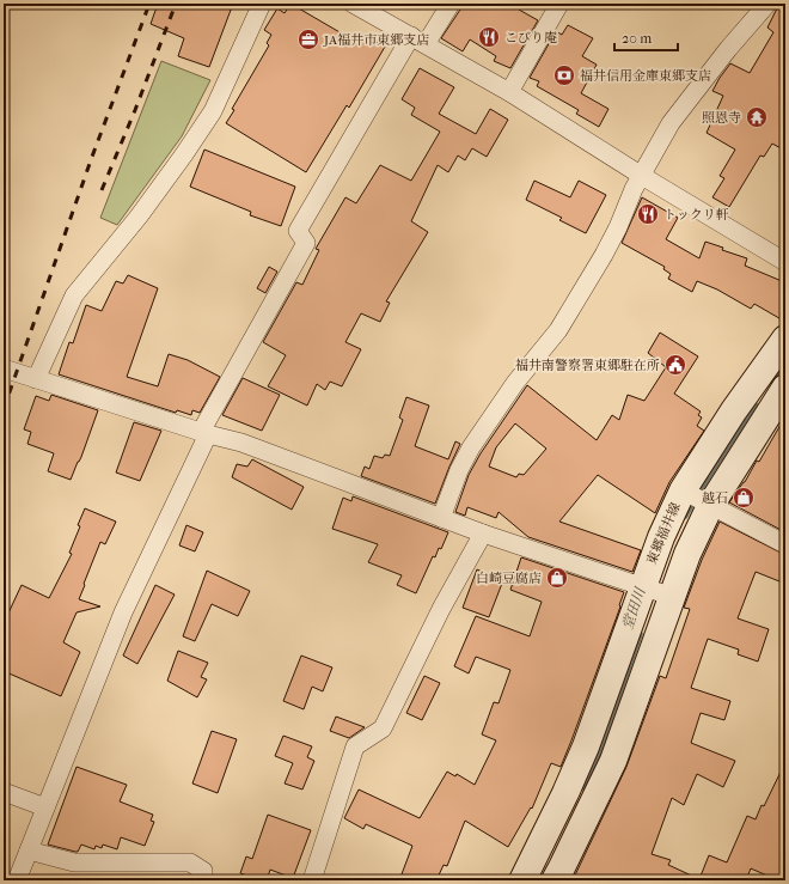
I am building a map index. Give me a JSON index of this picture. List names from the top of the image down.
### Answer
{
  "streets": {
    "main road": ["東郷福井線"]
  },
  "water": ["堂田川"],
  "places": {
    "restaurant": ["こびり庵", "トックリ軒"],
    "office": ["JA福井市東郷支店"],
    "bank": ["福井信用金庫東郷支店"],
    "temple": ["照恩寺"],
    "public building": ["福井南警察署東郷駐在所"],
    "shop": ["越石", "白崎豆腐店"]
  },
  "scale_bar": "20 m"
}
